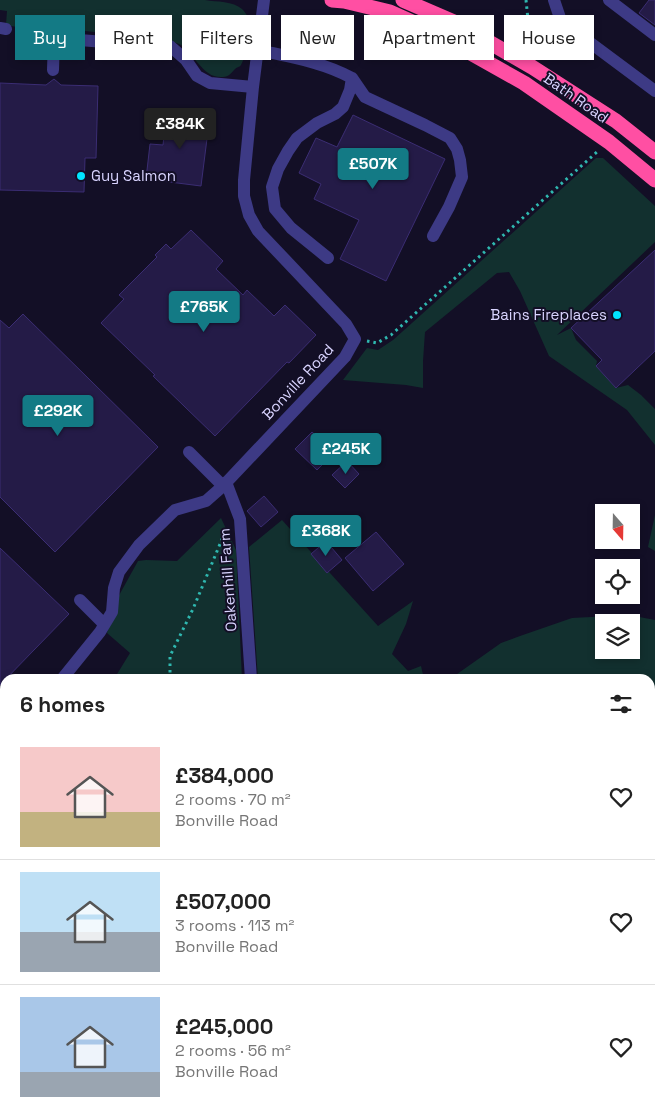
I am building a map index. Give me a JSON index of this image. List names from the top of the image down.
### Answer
{
  "streets": {
    "highway": ["Bath Road"],
    "street": ["Bonville Road", "Oakenhill Farm"]
  },
  "crossings": [
    ["Bonville Road", "Oakenhill Farm"]
  ],
  "places": ["Guy Salmon", "Bains Fireplaces"],
  "north": "bottom",
  "page": {
    "chip": [
      "Buy",
      "Rent",
      "Filters",
      "New",
      "Apartment",
      "House"
    ],
    "price": [
      "£384K",
      "£507K",
      "£765K",
      "£292K",
      "£245K",
      "£368K"
    ],
    "heading": "6 homes",
    "list": [
      {
        "name": "£384,000",
        "note": "2 rooms · 70 m² · Bonville Road"
      },
      {
        "name": "£507,000",
        "note": "3 rooms · 113 m² · Bonville Road"
      },
      {
        "name": "£245,000",
        "note": "2 rooms · 56 m² · Bonville Road"
      }
    ]
  }
}
